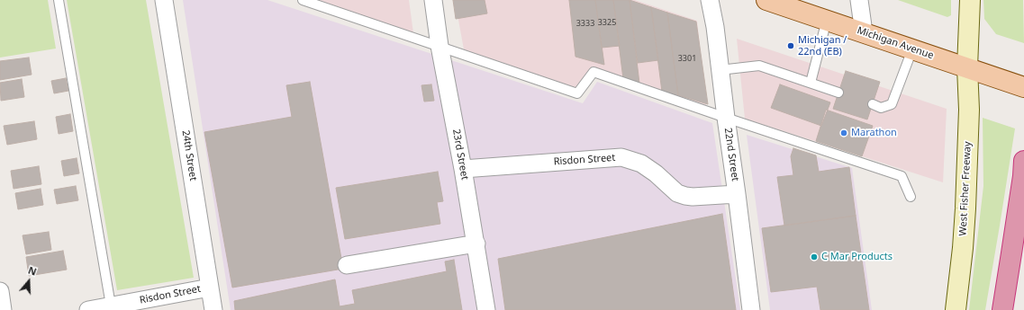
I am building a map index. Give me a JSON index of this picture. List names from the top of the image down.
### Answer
{
  "streets": {
    "main road": ["Michigan Avenue"],
    "street": [
      "23rd Street",
      "22nd Street",
      "24th Street",
      "Risdon Street",
      "West Fisher Freeway"
    ]
  },
  "crossings": [
    ["Michigan Avenue", "West Fisher Freeway"],
    ["23rd Street", "Risdon Street"],
    ["22nd Street", "Risdon Street"],
    ["24th Street", "Risdon Street"]
  ],
  "places": ["Michigan / 22nd (EB)", "Marathon", "C Mar Products"],
  "house_numbers": ["3325", "3333", "3301"],
  "north": "top"
}
